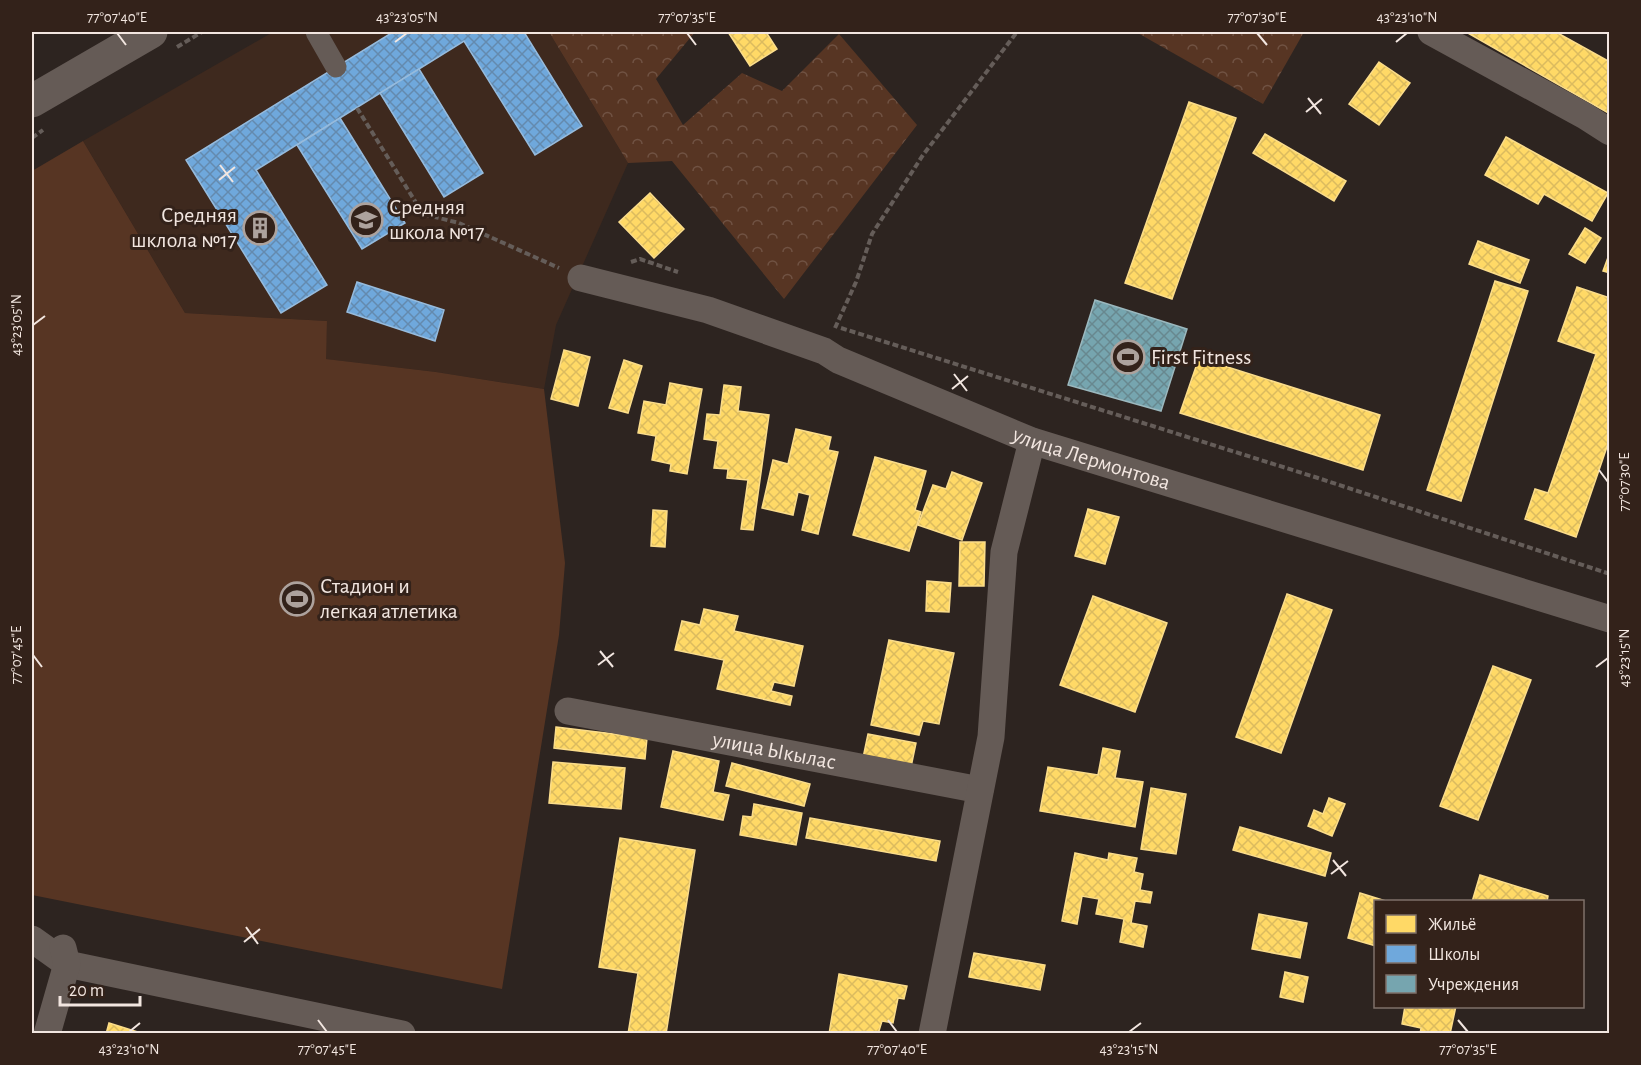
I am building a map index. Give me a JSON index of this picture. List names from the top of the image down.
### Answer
{
  "streets": {
    "street": ["улица Лермонтова", "улица Ыкылас"]
  },
  "places": {
    "school or university": ["Средняя школа №17"],
    "building": ["Средняя шклола №17"],
    "sports": ["First Fitness", "Стадион и легкая атлетика"]
  },
  "legend": ["Жильё", "Школы", "Учреждения"],
  "scale_bar": "20 m",
  "coordinates": [
    "77°07'40\"E",
    "43°23'05\"N",
    "77°07'35\"E",
    "77°07'30\"E",
    "43°23'10\"N",
    "77°07'45\"E",
    "43°23'15\"N"
  ]
}
